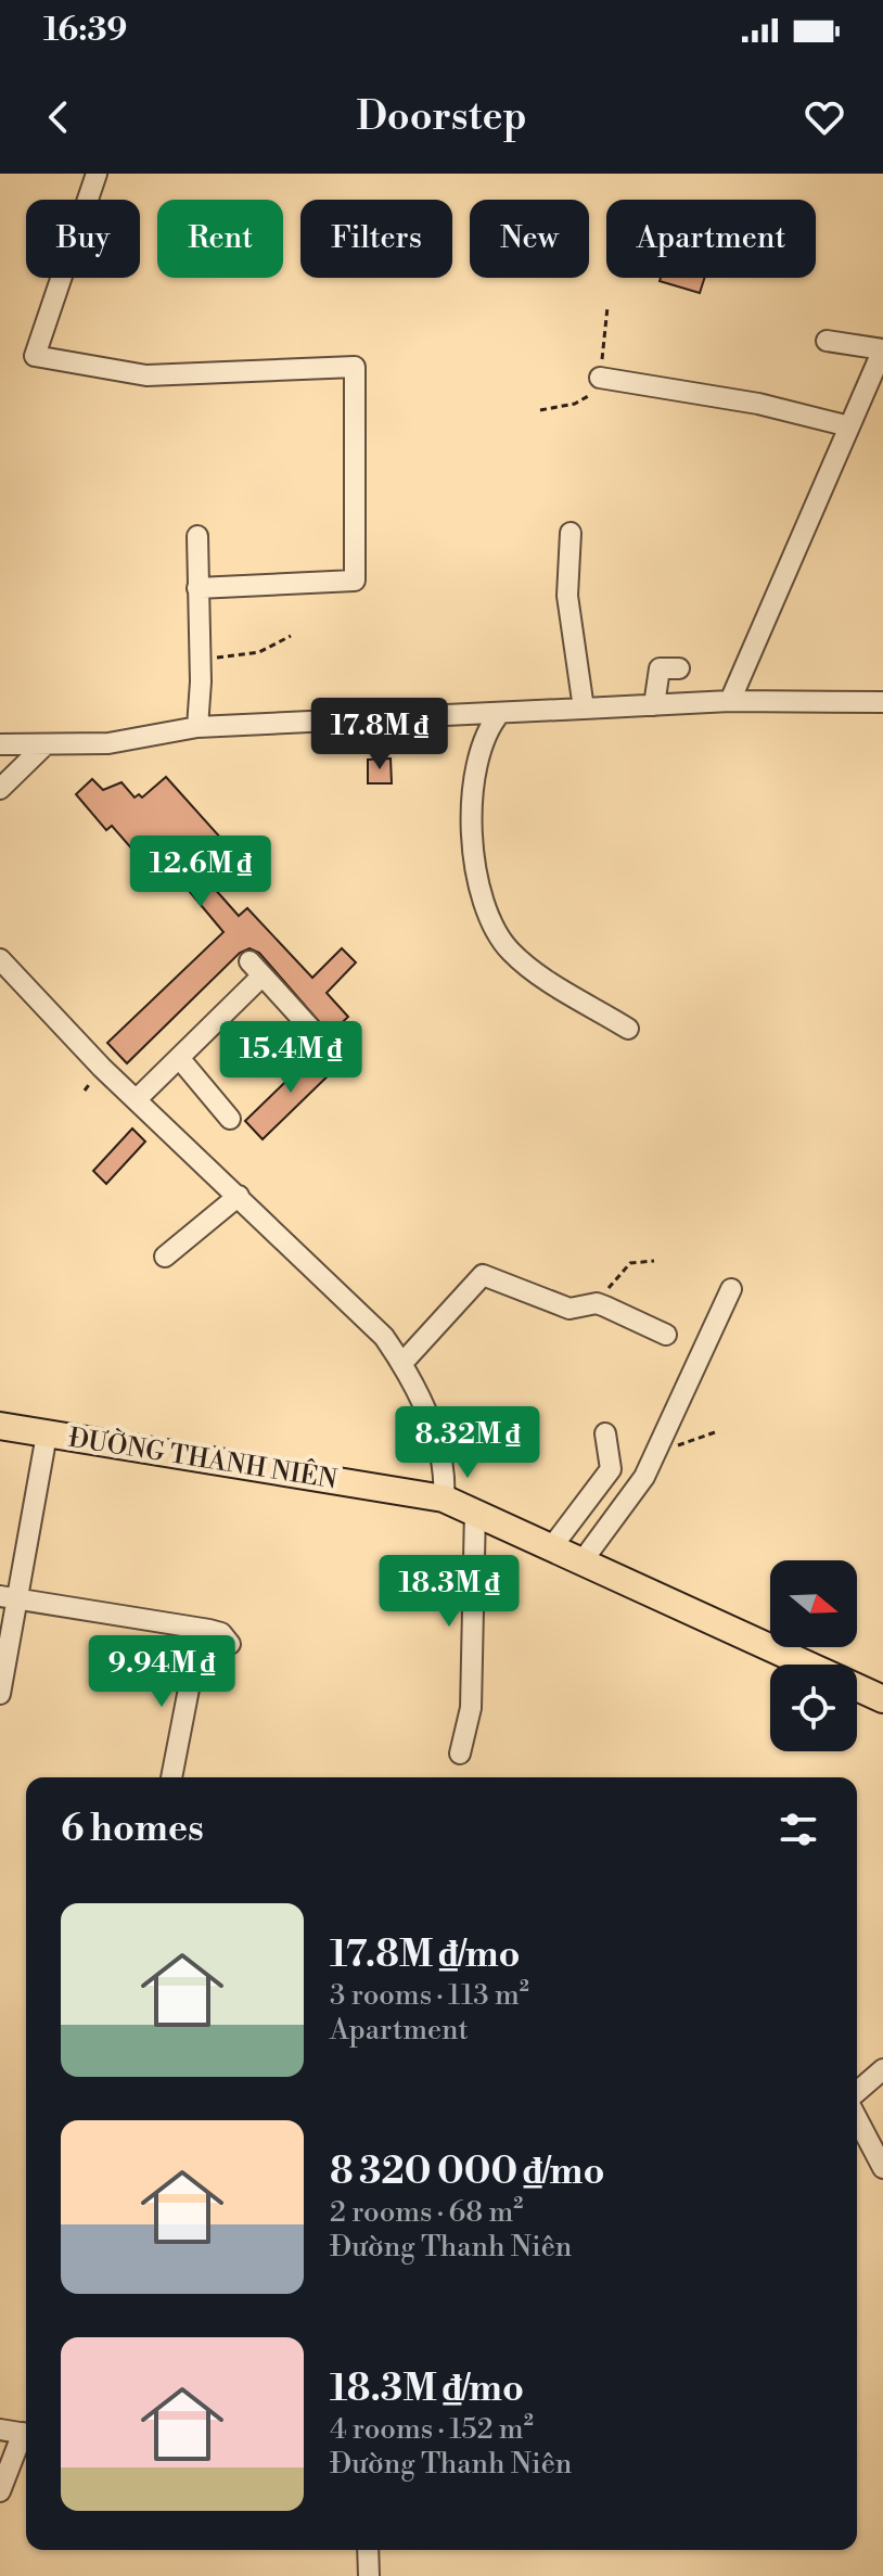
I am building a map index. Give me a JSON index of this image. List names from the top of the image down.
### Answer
{
  "streets": {
    "main road": ["ĐƯỜNG THANH NIÊN"]
  },
  "north": "right",
  "page": {
    "status": "16:39",
    "header": "Doorstep",
    "chip": [
      "Buy",
      "Rent",
      "Filters",
      "New",
      "Apartment"
    ],
    "price": [
      "17.8M ₫",
      "12.6M ₫",
      "15.4M ₫",
      "8.32M ₫",
      "18.3M ₫",
      "9.94M ₫"
    ],
    "heading": "6 homes",
    "list": [
      {
        "name": "17.8M ₫/mo",
        "note": "3 rooms · 113 m² · Apartment"
      },
      {
        "name": "8 320 000 ₫/mo",
        "note": "2 rooms · 68 m² · Đường Thanh Niên"
      },
      {
        "name": "18.3M ₫/mo",
        "note": "4 rooms · 152 m² · Đường Thanh Niên"
      }
    ]
  }
}
